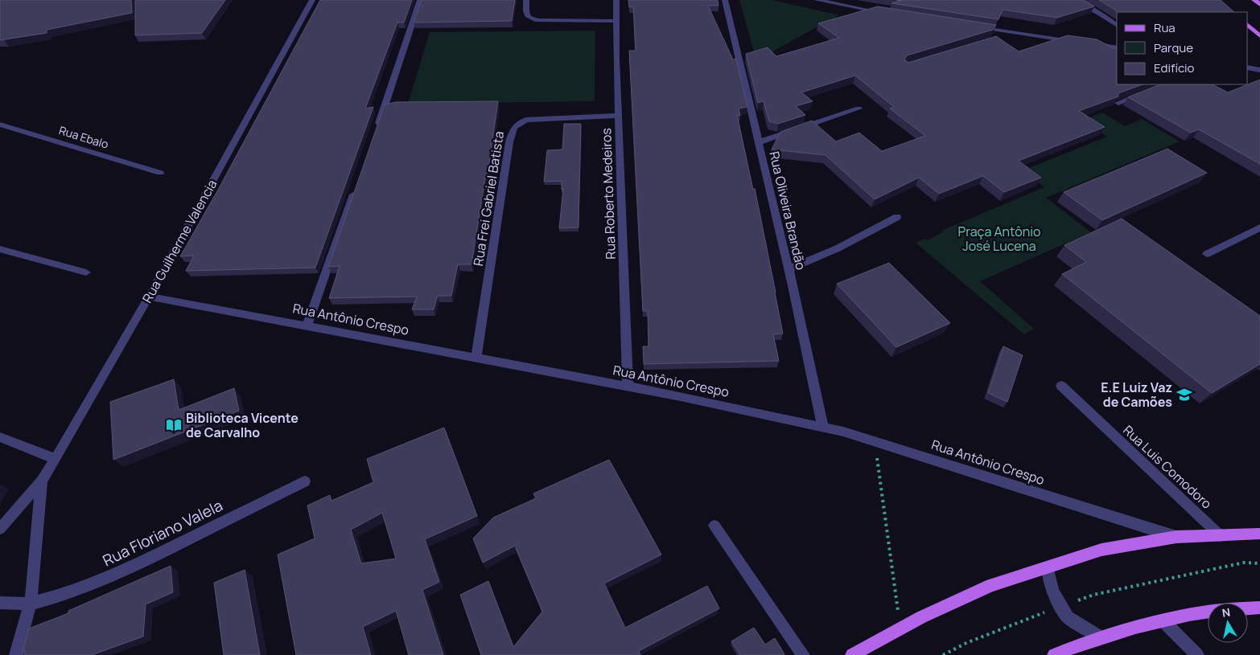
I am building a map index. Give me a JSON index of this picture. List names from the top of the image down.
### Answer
{
  "streets": {
    "street": [
      "Rua Ebalo",
      "Rua Roberto Medeiros",
      "Rua Frei Gabriel Batista",
      "Rua Oliveira Brandão",
      "Rua Guilherme Valencia",
      "Rua Antônio Crespo",
      "Rua Luis Comodoro",
      "Rua Floriano Valela"
    ]
  },
  "crossings": [
    ["Rua Roberto Medeiros", "Rua Frei Gabriel Batista"],
    ["Rua Roberto Medeiros", "Rua Antônio Crespo"],
    ["Rua Frei Gabriel Batista", "Rua Antônio Crespo"],
    ["Rua Oliveira Brandão", "Rua Antônio Crespo"],
    ["Rua Guilherme Valencia", "Rua Antônio Crespo"],
    ["Rua Guilherme Valencia", "Rua Floriano Valela"]
  ],
  "parks": ["Praça Antônio José Lucena"],
  "places": {
    "school or university": ["E.E Luiz Vaz de Camões"],
    "library": ["Biblioteca Vicente de Carvalho"]
  },
  "legend": ["Rua", "Parque", "Edifício"],
  "north": "top"
}
